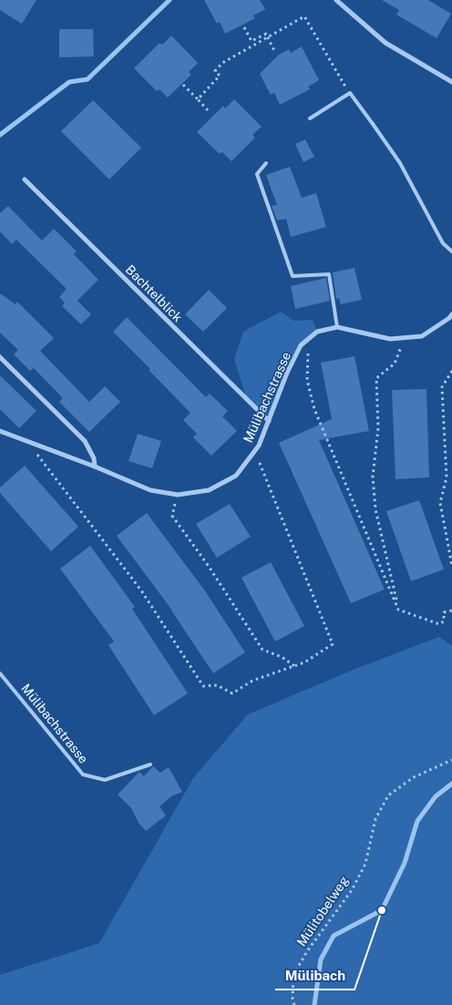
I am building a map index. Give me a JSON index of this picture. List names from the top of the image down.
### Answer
{
  "streets": {
    "street": ["Bachtelblick", "Mülibachstrasse"],
    "path": ["Mülitobelweg"]
  },
  "crossings": [
    ["Bachtelblick", "Mülibachstrasse"]
  ],
  "places": ["Mülibach"]
}
